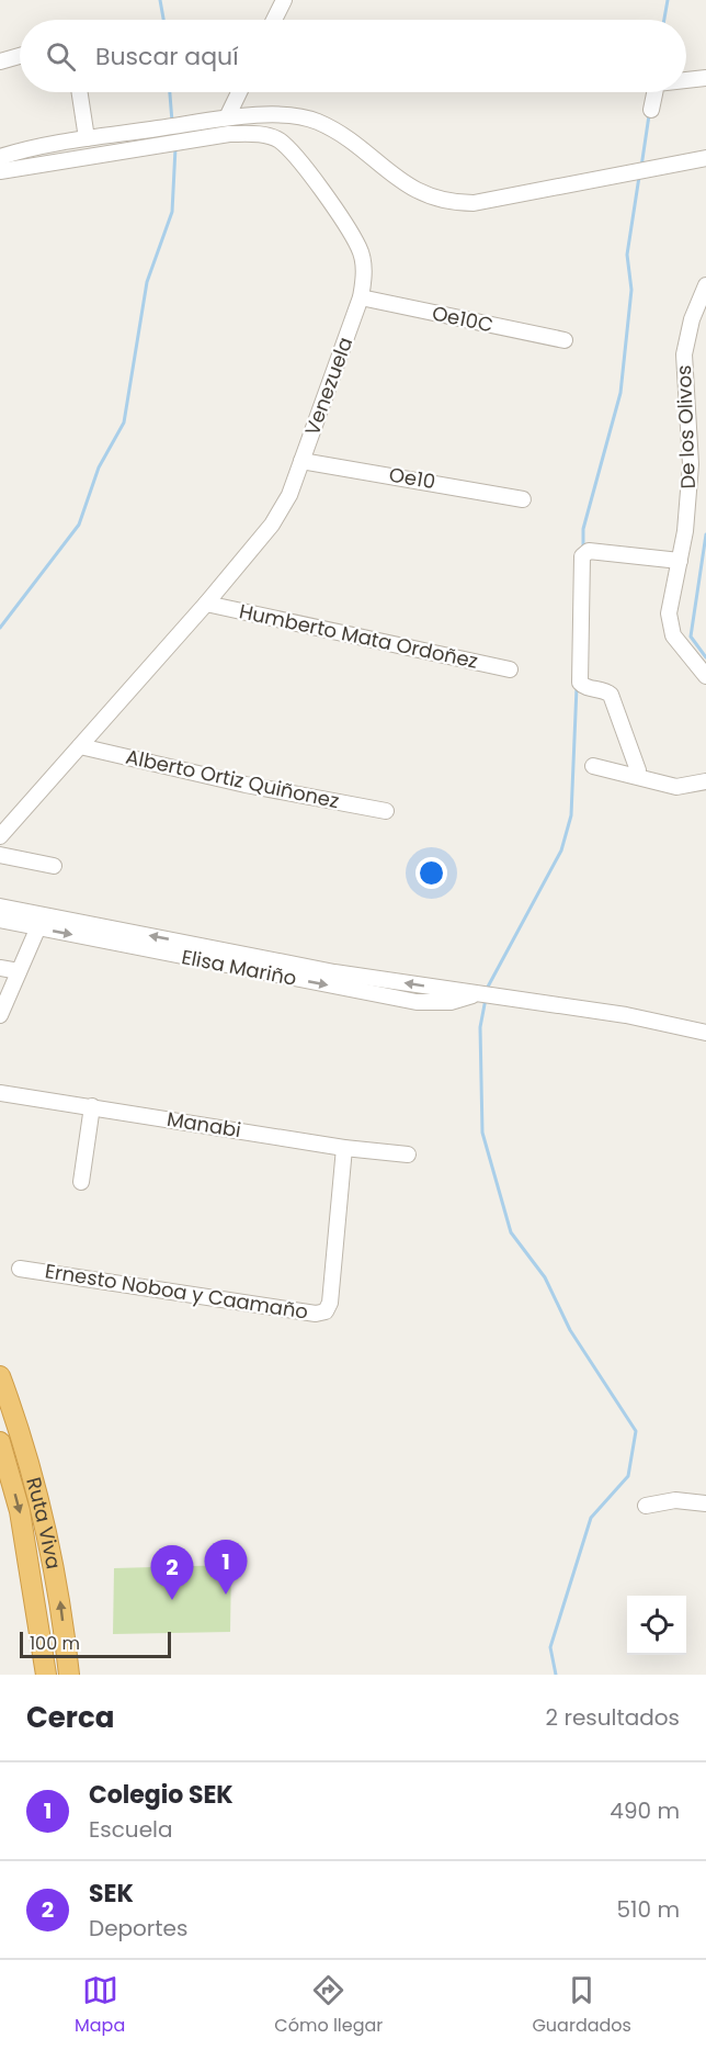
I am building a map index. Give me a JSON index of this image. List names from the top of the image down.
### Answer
{
  "streets": {
    "highway": ["Ruta Viva"],
    "street": [
      "Oe10C",
      "Venezuela",
      "De los Olivos",
      "Oe10",
      "Humberto Mata Ordoñez",
      "Alberto Ortiz Quiñonez",
      "Elisa Mariño",
      "Manabi",
      "Ernesto Noboa y Caamaño"
    ]
  },
  "crossings": [
    ["Oe10C", "Venezuela"],
    ["Venezuela", "Oe10"],
    ["Venezuela", "Humberto Mata Ordoñez"],
    ["Venezuela", "Alberto Ortiz Quiñonez"],
    ["Manabi", "Ernesto Noboa y Caamaño"]
  ],
  "scale_bar": "100 m",
  "page": {
    "search": "Buscar aquí",
    "pins": ["1", "2"],
    "scale": "100 m",
    "heading": ["Cerca", "2 resultados"],
    "list": [
      {
        "mark": "1",
        "name": "Colegio SEK",
        "note": "Escuela",
        "value": "490 m"
      },
      {
        "mark": "2",
        "name": "SEK",
        "note": "Deportes",
        "value": "510 m"
      }
    ],
    "nav": ["Mapa", "Cómo llegar", "Guardados"]
  }
}
